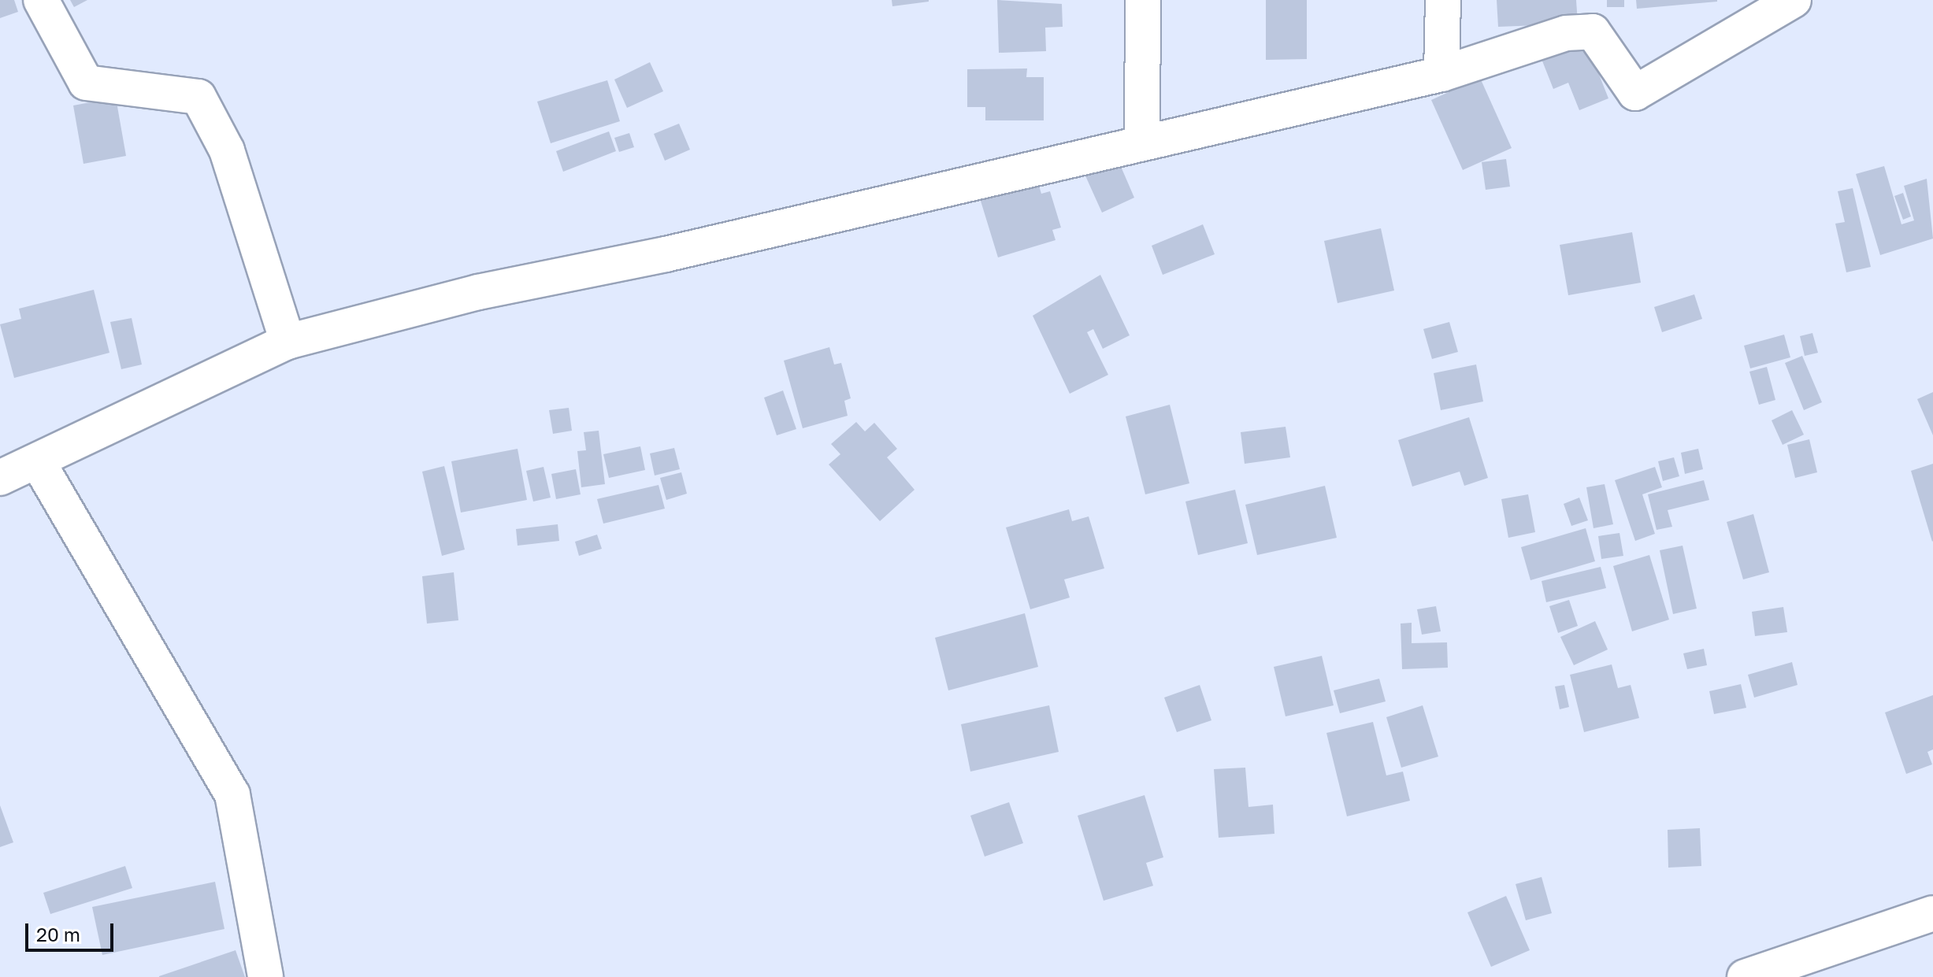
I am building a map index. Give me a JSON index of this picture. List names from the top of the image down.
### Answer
{
  "scale_bar": "20 m"
}
